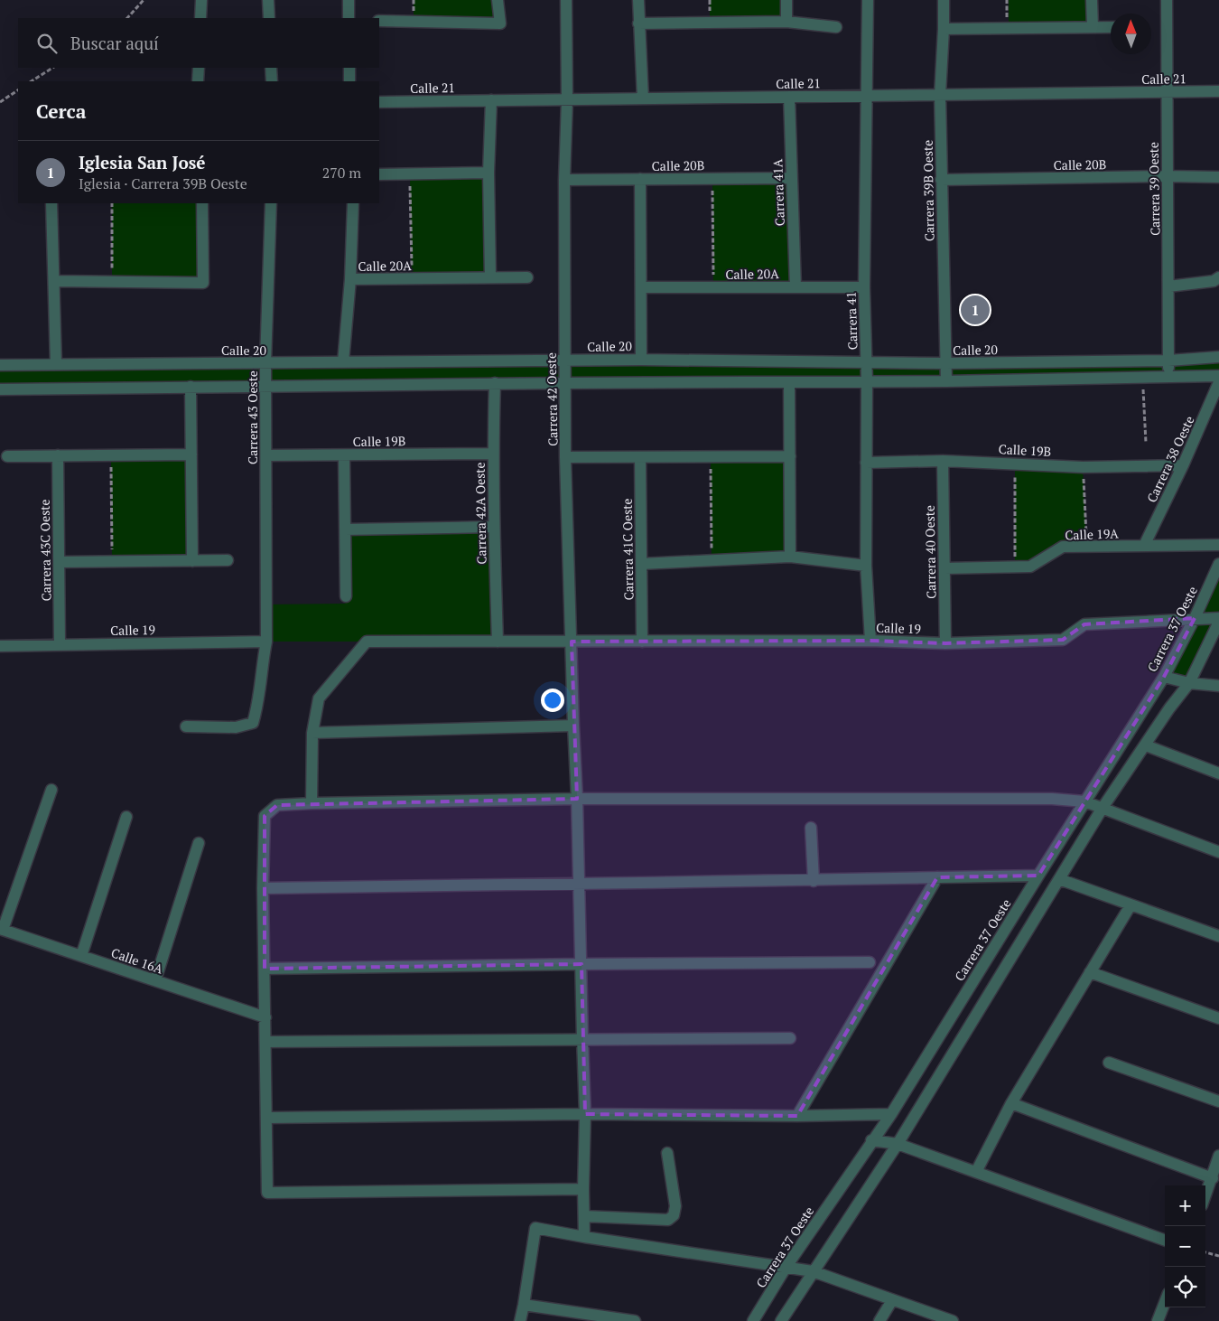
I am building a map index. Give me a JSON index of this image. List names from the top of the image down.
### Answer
{
  "streets": {
    "street": [
      "Calle 21",
      "Calle 20B",
      "Carrera 39 Oeste",
      "Carrera 39B Oeste",
      "Carrera 41A",
      "Calle 20A",
      "Carrera 41",
      "Calle 20",
      "Carrera 42 Oeste",
      "Carrera 43 Oeste",
      "Calle 19B",
      "Carrera 38 Oeste",
      "Carrera 42A Oeste",
      "Calle 19A",
      "Carrera 41C Oeste",
      "Carrera 43C Oeste",
      "Carrera 40 Oeste",
      "Calle 19",
      "Carrera 37 Oeste",
      "Calle 16A"
    ]
  },
  "crossings": [
    ["Calle 21", "Carrera 39 Oeste"],
    ["Calle 21", "Carrera 39B Oeste"],
    ["Calle 21", "Carrera 41A"],
    ["Calle 21", "Carrera 41"],
    ["Calle 21", "Carrera 42 Oeste"],
    ["Calle 20B", "Carrera 39 Oeste"],
    ["Calle 20B", "Carrera 39B Oeste"],
    ["Calle 20B", "Carrera 41A"],
    ["Calle 20B", "Carrera 42 Oeste"],
    ["Carrera 39 Oeste", "Calle 20"],
    ["Carrera 39B Oeste", "Calle 20"],
    ["Carrera 41A", "Calle 20A"],
    ["Calle 20A", "Carrera 41"],
    ["Carrera 41", "Calle 20"],
    ["Carrera 41", "Calle 19B"],
    ["Carrera 41", "Calle 19"],
    ["Calle 20", "Carrera 42 Oeste"],
    ["Calle 20", "Carrera 43 Oeste"],
    ["Carrera 42 Oeste", "Calle 19"],
    ["Carrera 43 Oeste", "Calle 19B"],
    ["Carrera 43 Oeste", "Calle 19"],
    ["Calle 19B", "Carrera 38 Oeste"],
    ["Calle 19B", "Carrera 42A Oeste"],
    ["Calle 19B", "Carrera 40 Oeste"],
    ["Carrera 38 Oeste", "Calle 19A"],
    ["Carrera 42A Oeste", "Calle 19"],
    ["Calle 19A", "Carrera 40 Oeste"],
    ["Carrera 41C Oeste", "Calle 19"],
    ["Carrera 43C Oeste", "Calle 19"],
    ["Carrera 40 Oeste", "Calle 19"],
    ["Calle 19", "Carrera 37 Oeste"]
  ],
  "north": "top",
  "page": {
    "search": "Buscar aquí",
    "heading": "Cerca",
    "list": [
      {
        "mark": "1",
        "name": "Iglesia San José",
        "note": "Iglesia · Carrera 39B Oeste",
        "value": "270 m"
      }
    ],
    "pins": "1",
    "map_buttons": ["+", "−"]
  }
}
